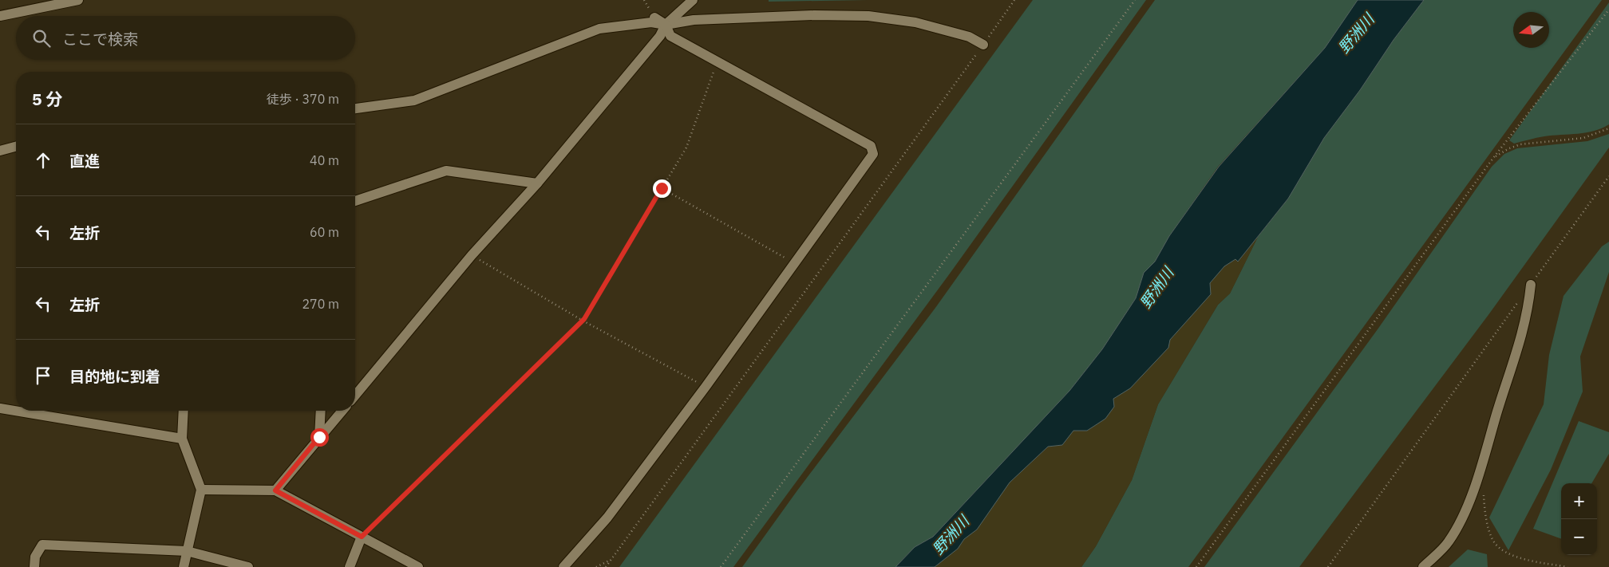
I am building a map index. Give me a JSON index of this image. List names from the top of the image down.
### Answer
{
  "water": ["野洲川"],
  "north": "left",
  "page": {
    "search": "ここで検索",
    "heading": ["5 分", "徒歩 · 370 m"],
    "list": [
      ["直進", "40 m"],
      ["左折", "60 m"],
      ["左折", "270 m"],
      "目的地に到着"
    ],
    "map_buttons": ["+", "−"]
  }
}
